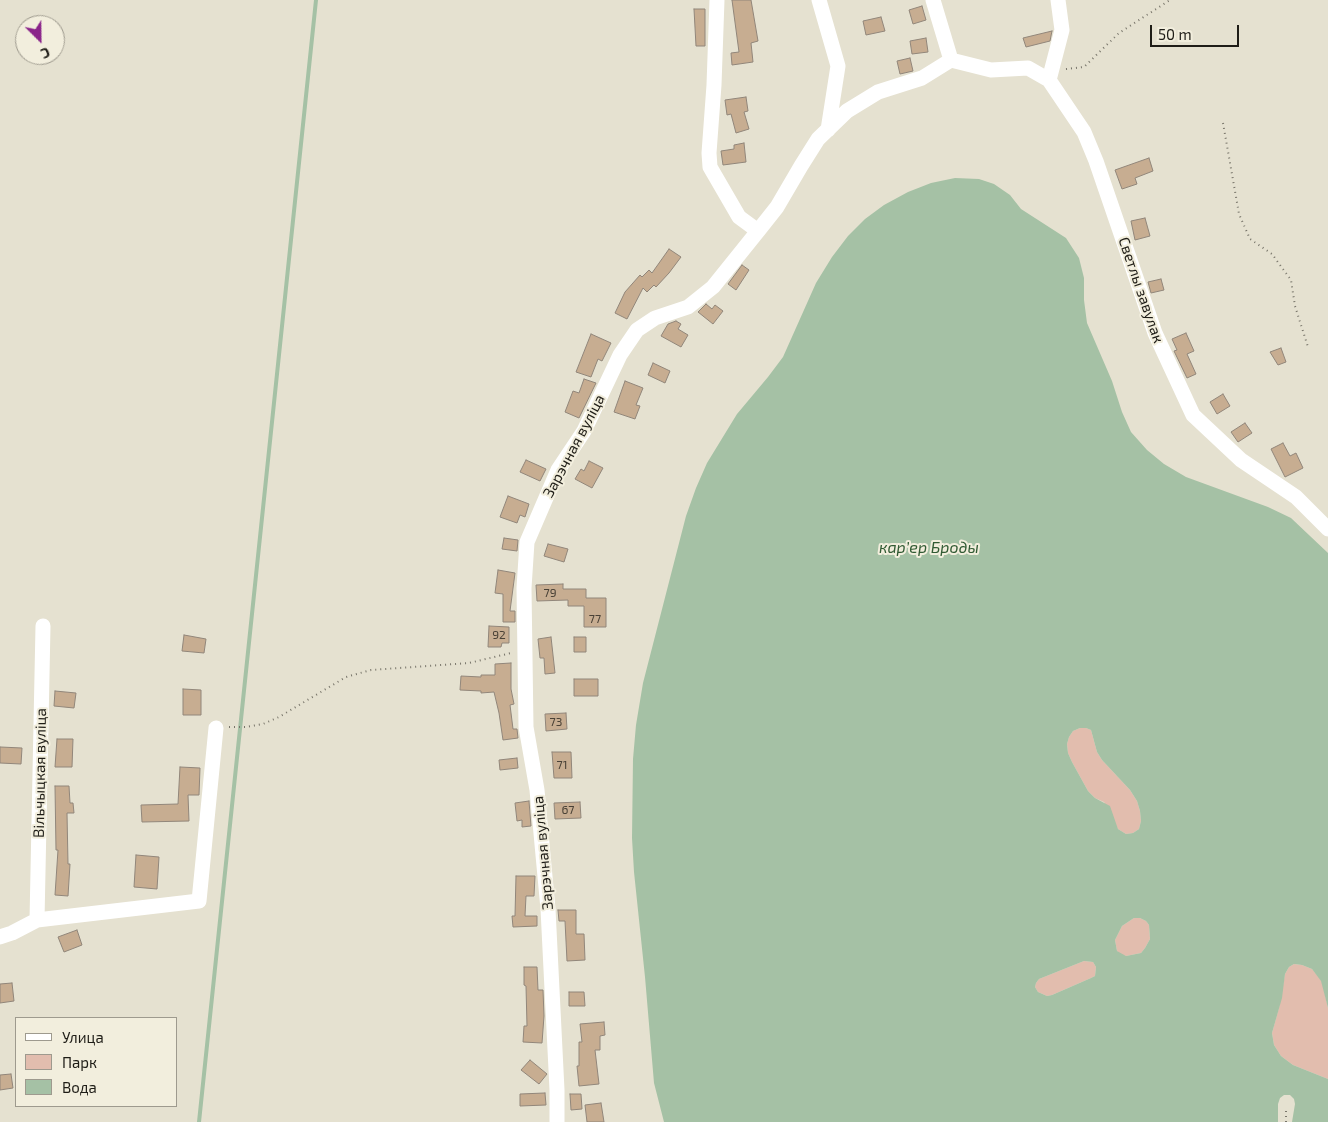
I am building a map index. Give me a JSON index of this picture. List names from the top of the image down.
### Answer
{
  "streets": {
    "street": ["Светлы завулак", "Зарэчная вуліца", "Вільчыцкая вуліца"]
  },
  "water": ["карʼер Броды"],
  "house_numbers": [
    "79",
    "77",
    "92",
    "73",
    "71",
    "67"
  ],
  "legend": ["Улица", "Парк", "Вода"],
  "scale_bar": "50 m",
  "north": "bottom right"
}
